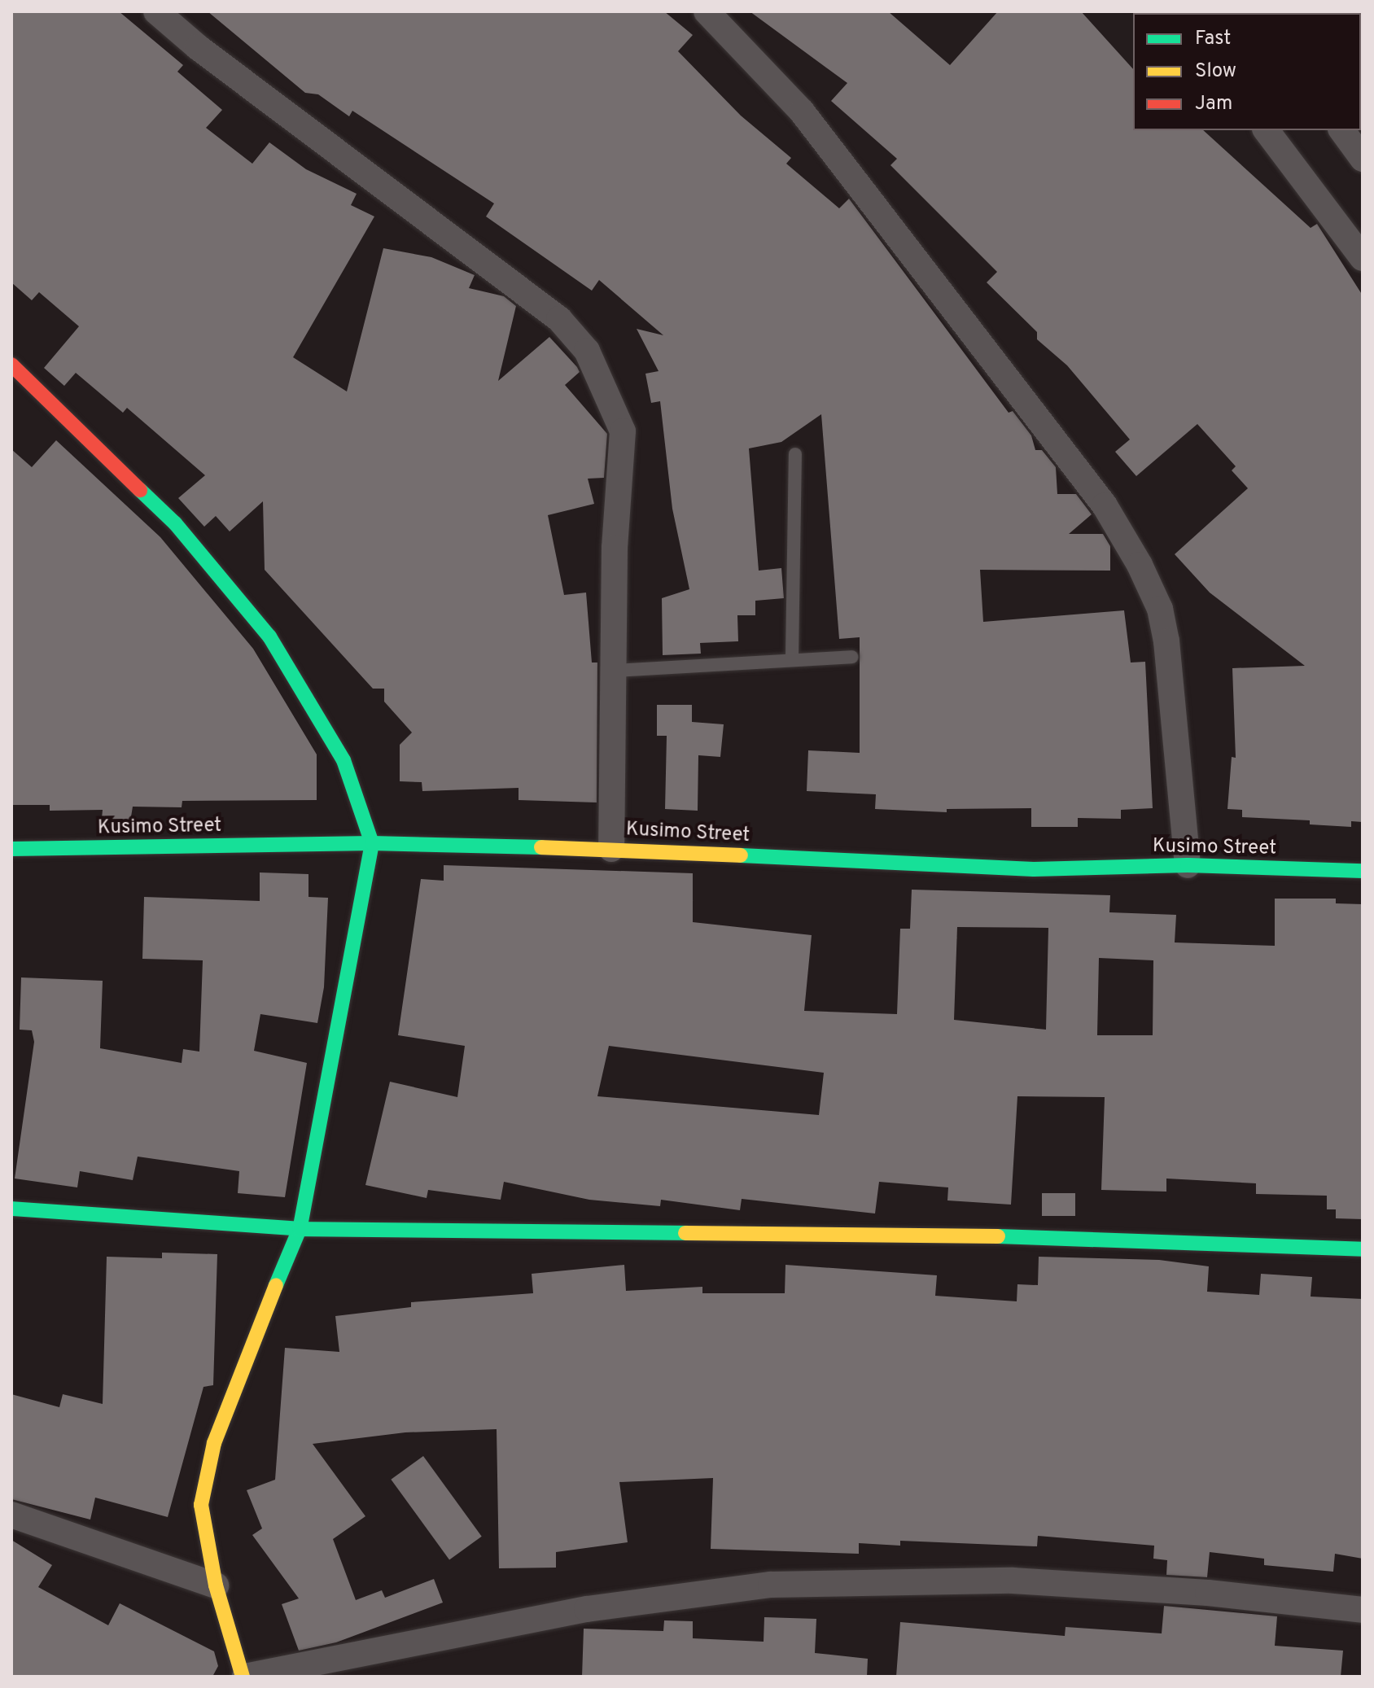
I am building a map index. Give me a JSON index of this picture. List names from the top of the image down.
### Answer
{
  "streets": {
    "street": ["Kusimo Street"]
  },
  "legend": ["Fast", "Slow", "Jam"]
}
